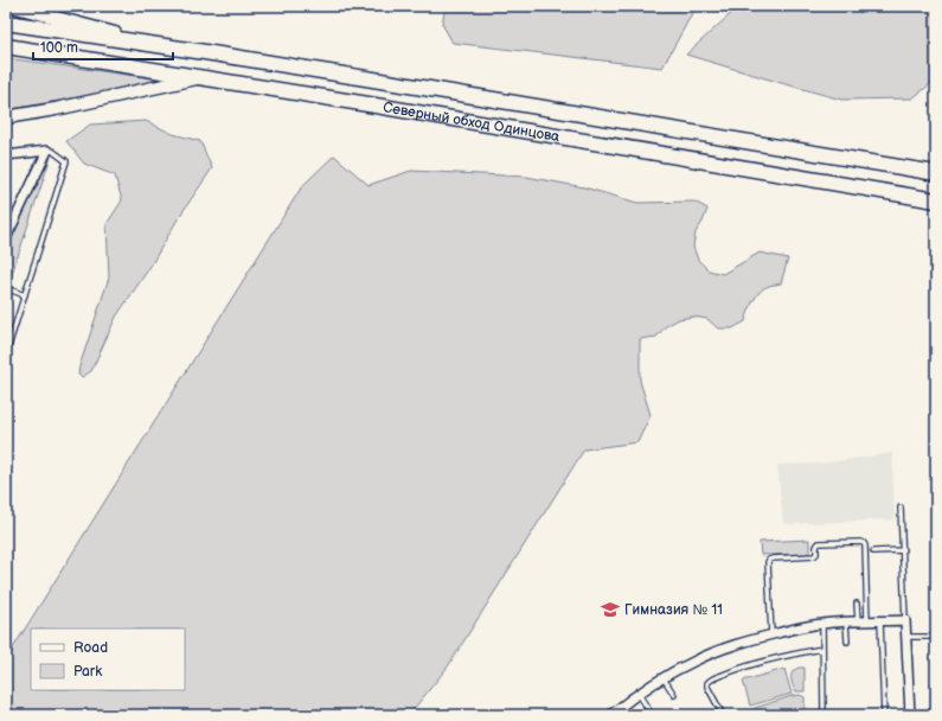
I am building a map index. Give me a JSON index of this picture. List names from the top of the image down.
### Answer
{
  "streets": {
    "highway": ["Северный обход Одинцова"]
  },
  "places": {
    "school or university": ["Гимназия № 11"]
  },
  "legend": ["Road", "Park"],
  "scale_bar": "100 m"
}
